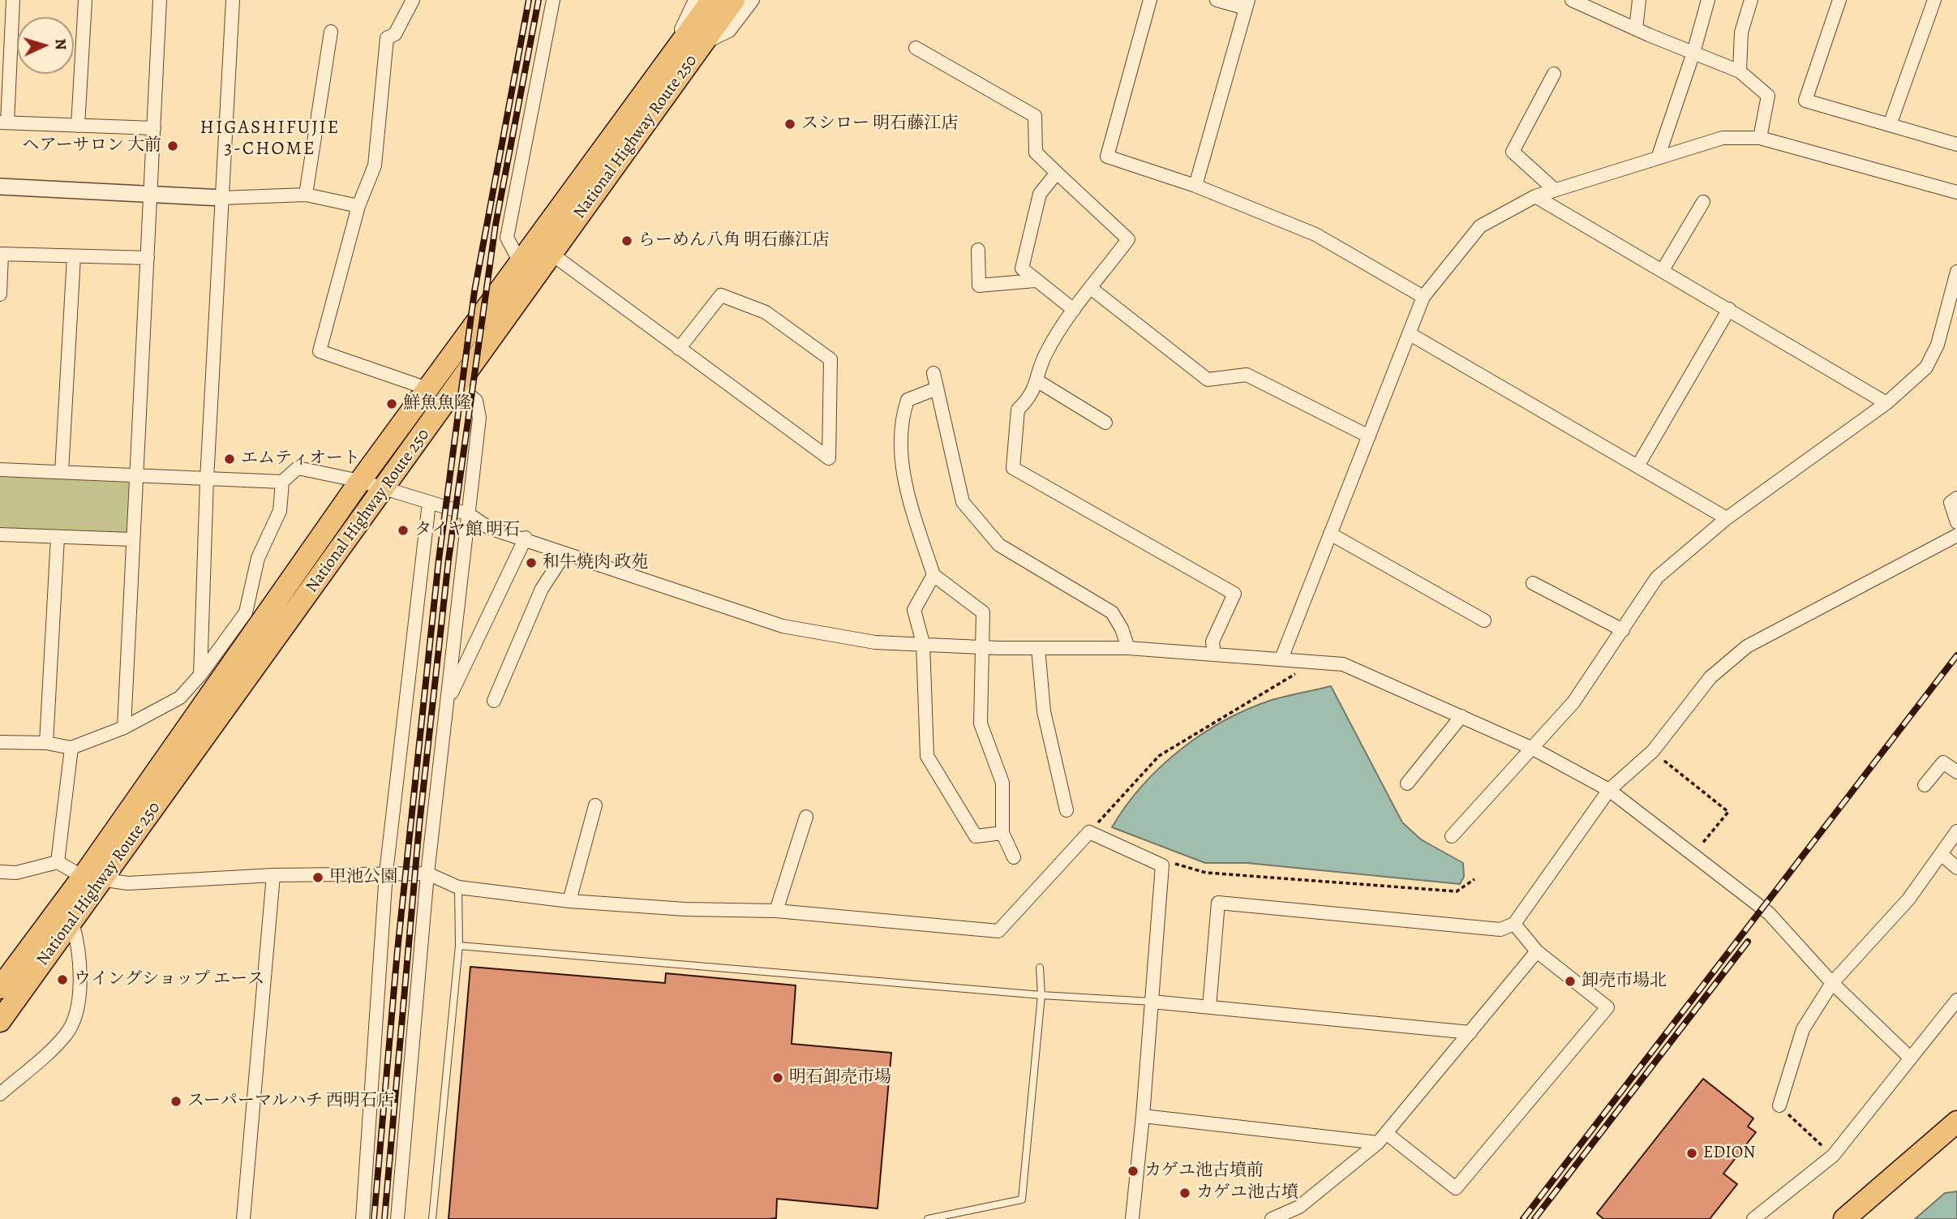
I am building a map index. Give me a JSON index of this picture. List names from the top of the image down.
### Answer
{
  "streets": {
    "highway": ["National Highway Route 250"]
  },
  "districts": ["HIGASHIFUJIE 3-CHOME"],
  "places": [
    "スシロー 明石藤江店",
    "ヘアーサロン 大前",
    "らーめん八角 明石藤江店",
    "鮮魚魚隆",
    "エムティオート",
    "タイヤ館 明石",
    "和牛焼肉 政苑",
    "甲池公園",
    "ウイングショップ エース",
    "卸売市場北",
    "明石卸売市場",
    "スーパーマルハチ 西明石店",
    "EDION",
    "カゲユ池古墳前",
    "カゲユ池古墳"
  ],
  "north": "right"
}
